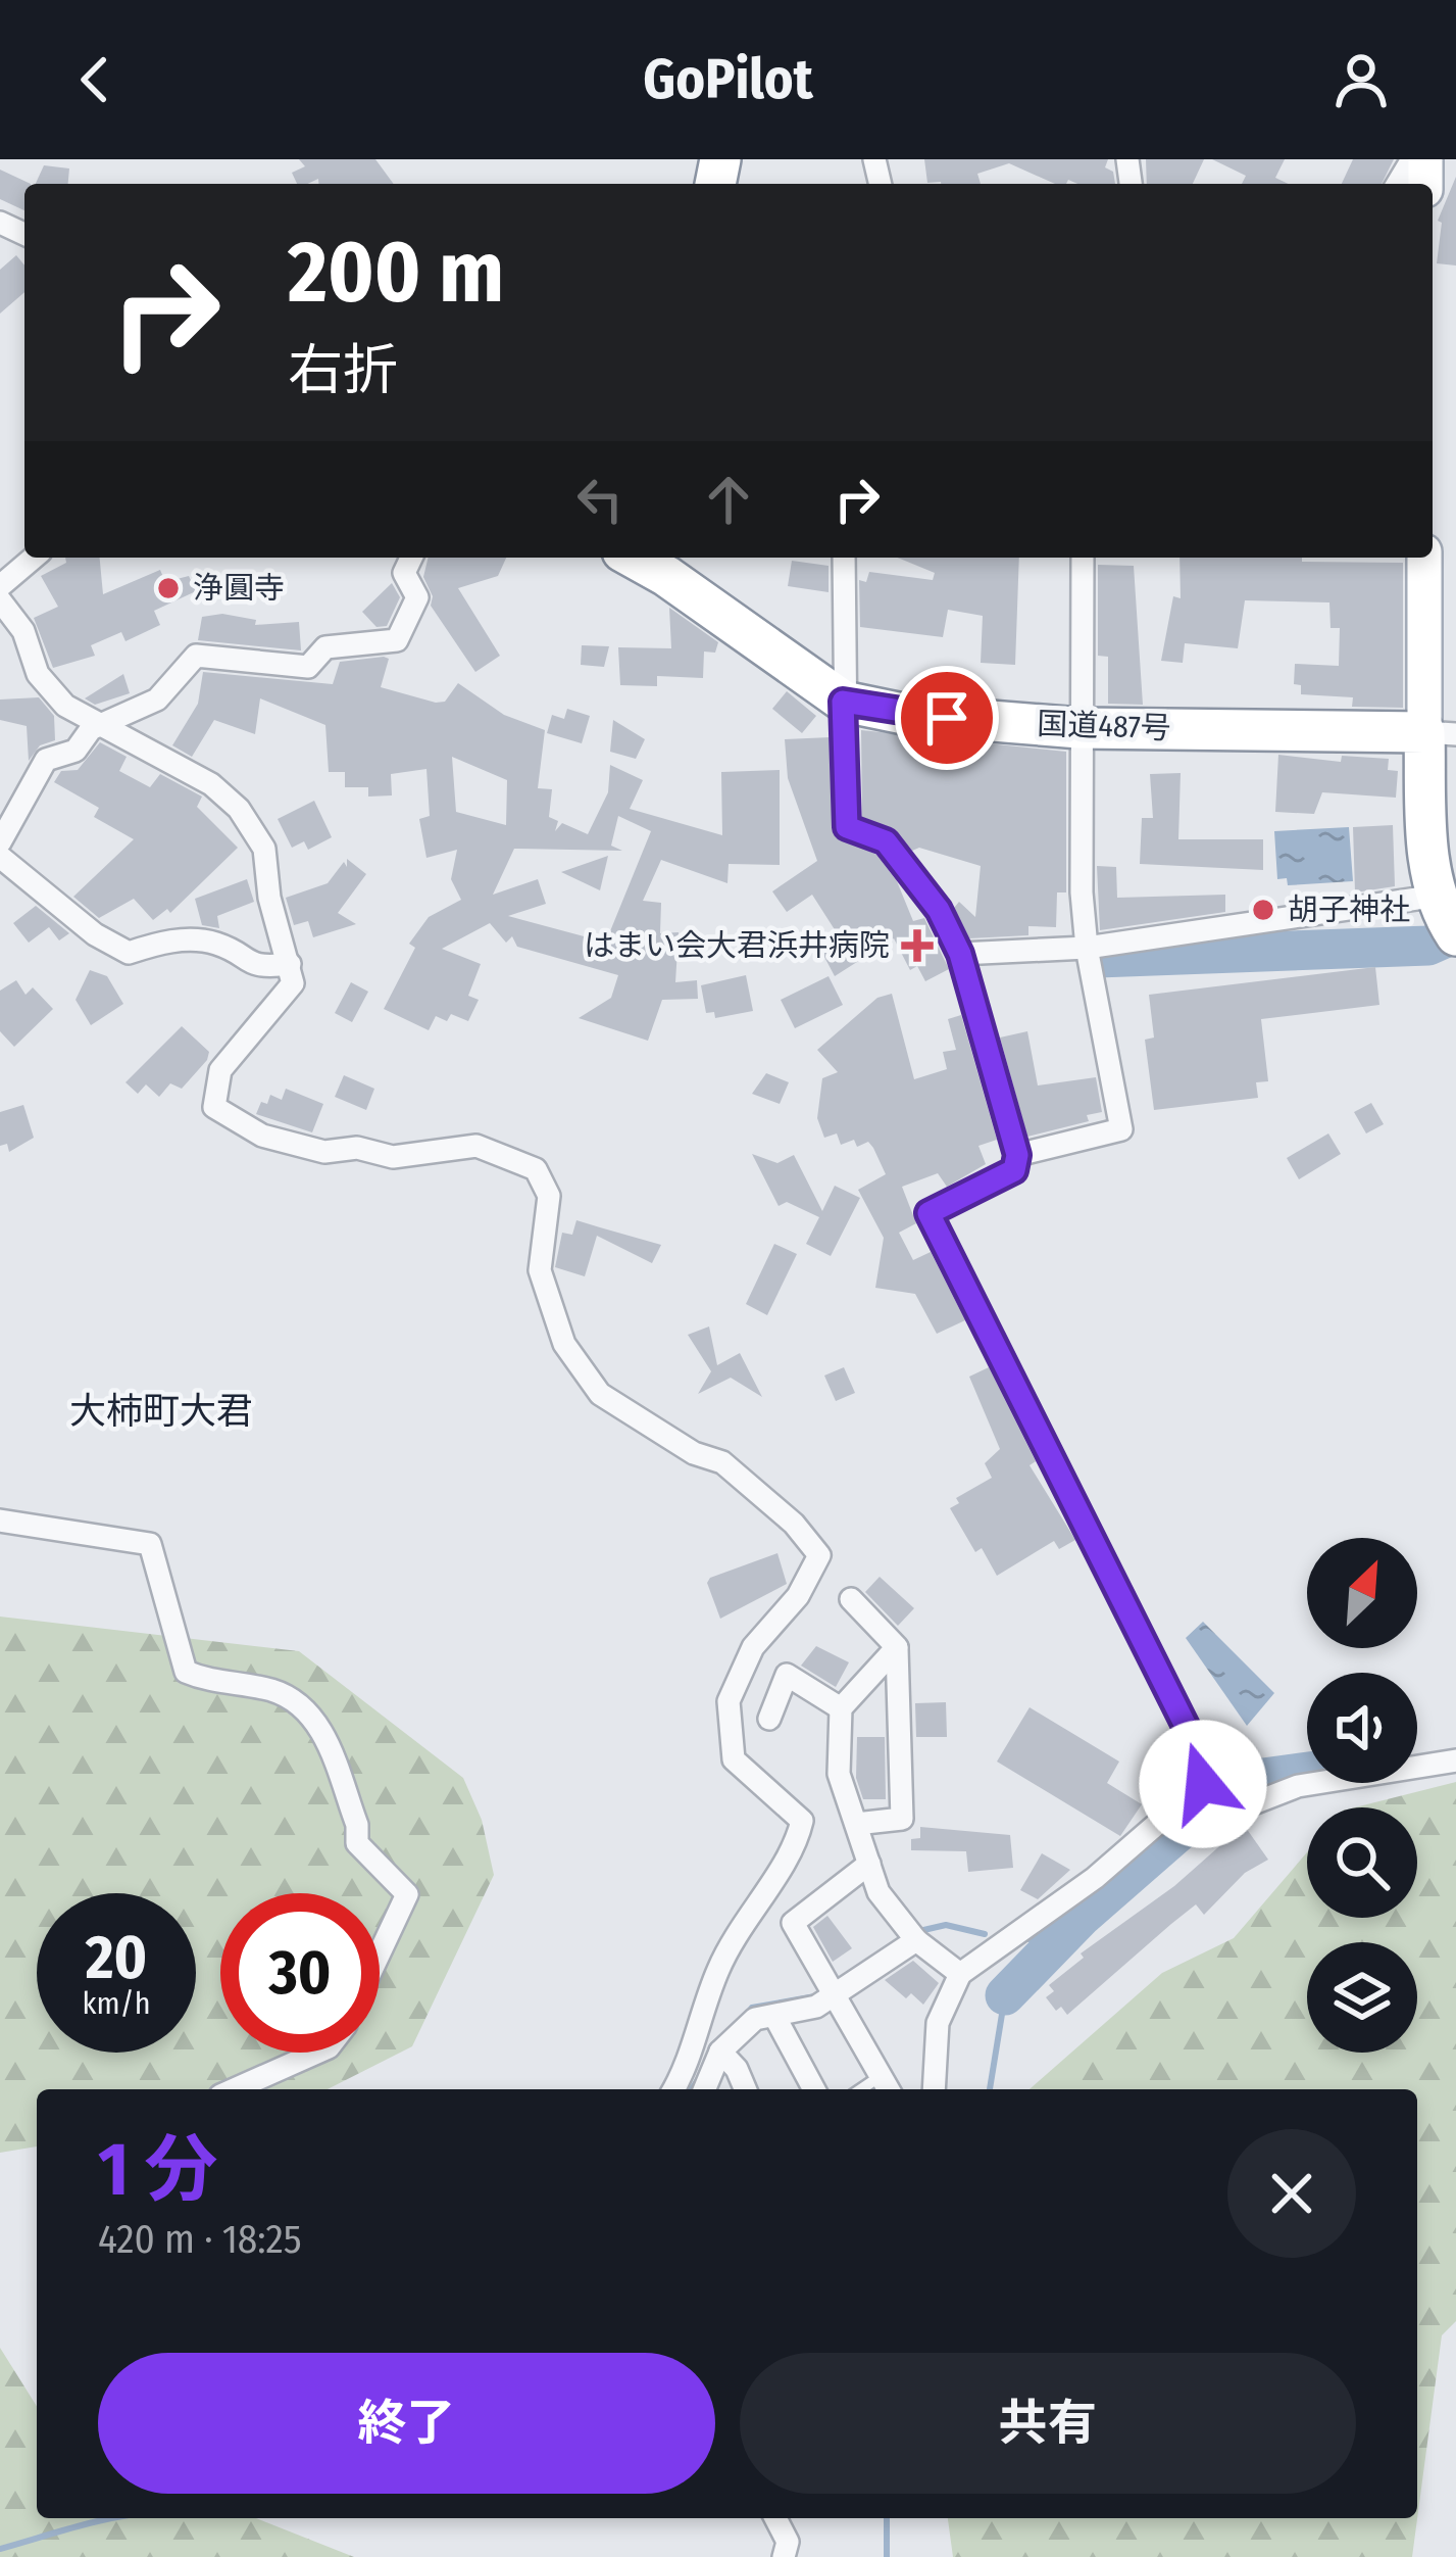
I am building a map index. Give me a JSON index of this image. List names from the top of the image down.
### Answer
{
  "streets": {
    "highway": ["国道487号"]
  },
  "districts": ["大柿町大君"],
  "places": {
    "other": ["浄圓寺", "胡子神社"],
    "health": ["はまい会大君浜井病院"]
  },
  "north": "top right",
  "page": {
    "header": "GoPilot",
    "turn": ["200 m", "右折"],
    "speed": "20 km/h",
    "limit": "30",
    "heading": ["1 分", "420 m · 18:25"],
    "buttons": ["終了", "共有"]
  }
}
